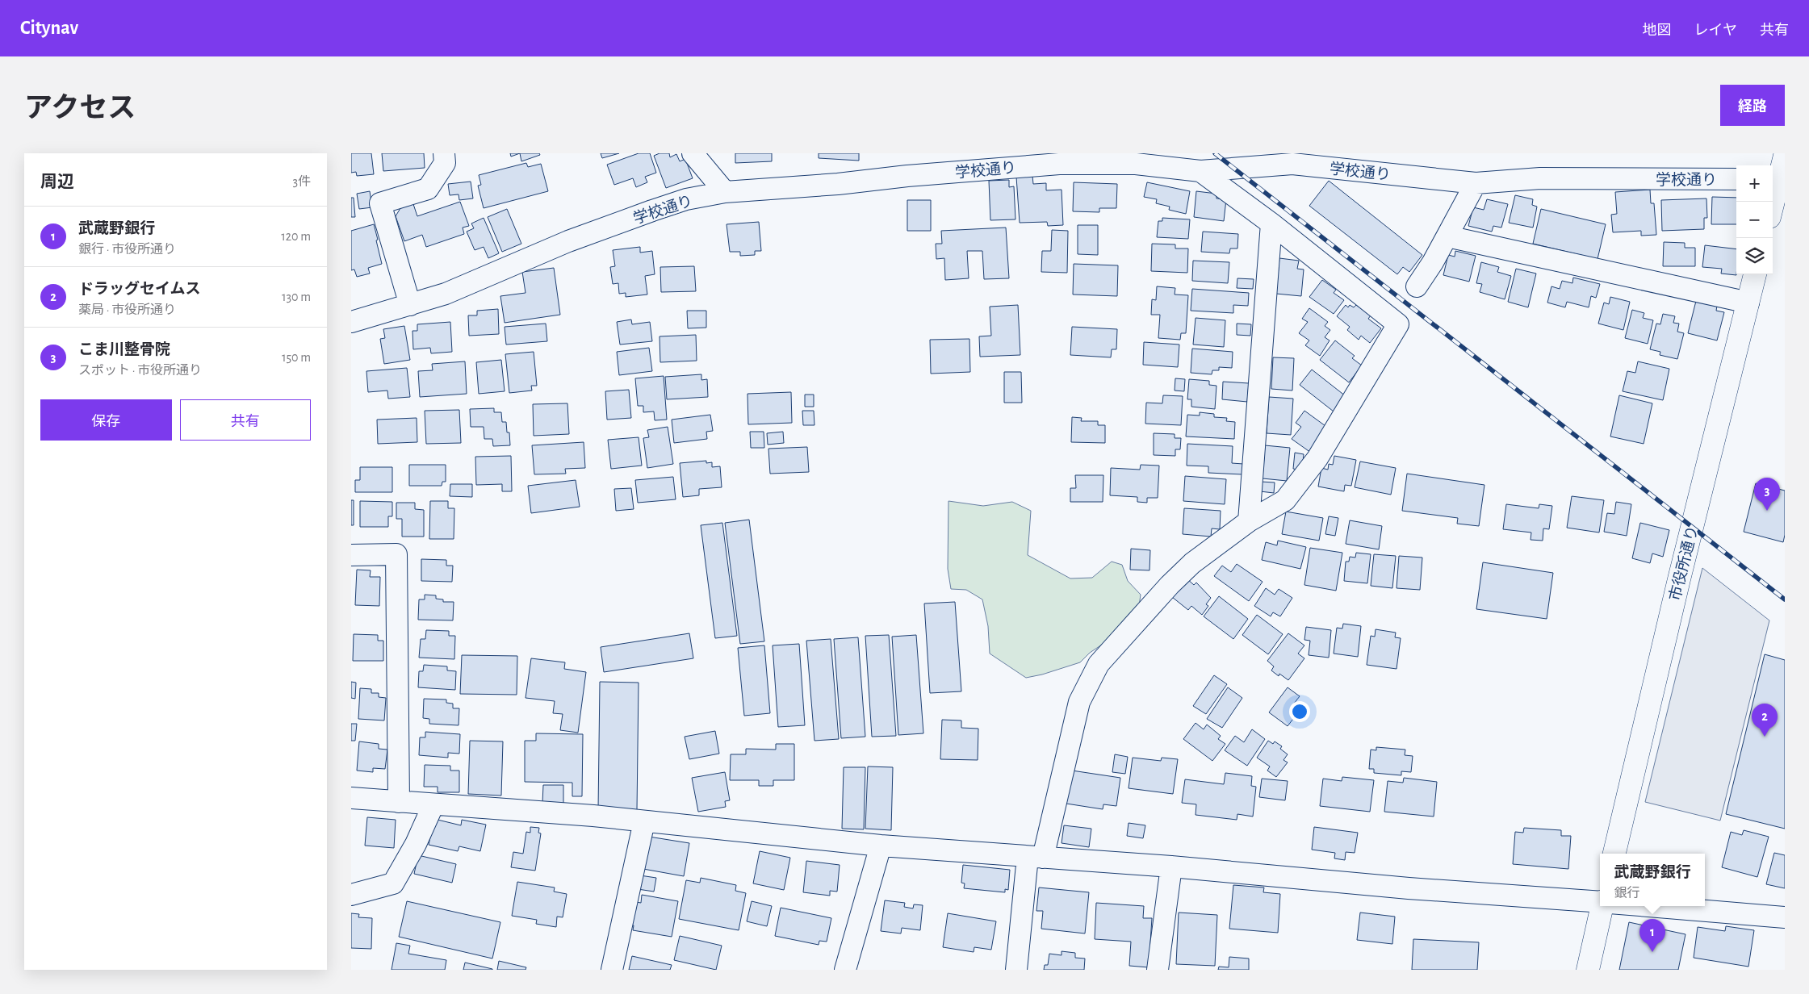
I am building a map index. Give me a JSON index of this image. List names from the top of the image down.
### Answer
{
  "streets": {
    "street": ["学校通り", "市役所通り"]
  },
  "page": {
    "header": "Citynav",
    "nav": ["地図", "レイヤ", "共有"],
    "title": "アクセス",
    "buttons": [
      "経路",
      ["保存", "共有"]
    ],
    "heading": ["周辺", "3件"],
    "map_buttons": ["+", "−"],
    "list": [
      {
        "mark": "1",
        "name": "武蔵野銀行",
        "note": "銀行 · 市役所通り",
        "value": "120 m"
      },
      {
        "mark": "2",
        "name": "ドラッグセイムス",
        "note": "薬局 · 市役所通り",
        "value": "130 m"
      },
      {
        "mark": "3",
        "name": "こま川整骨院",
        "note": "スポット · 市役所通り",
        "value": "150 m"
      }
    ],
    "pins": ["3", "2", "1"],
    "popup": ["武蔵野銀行", "銀行"]
  }
}
